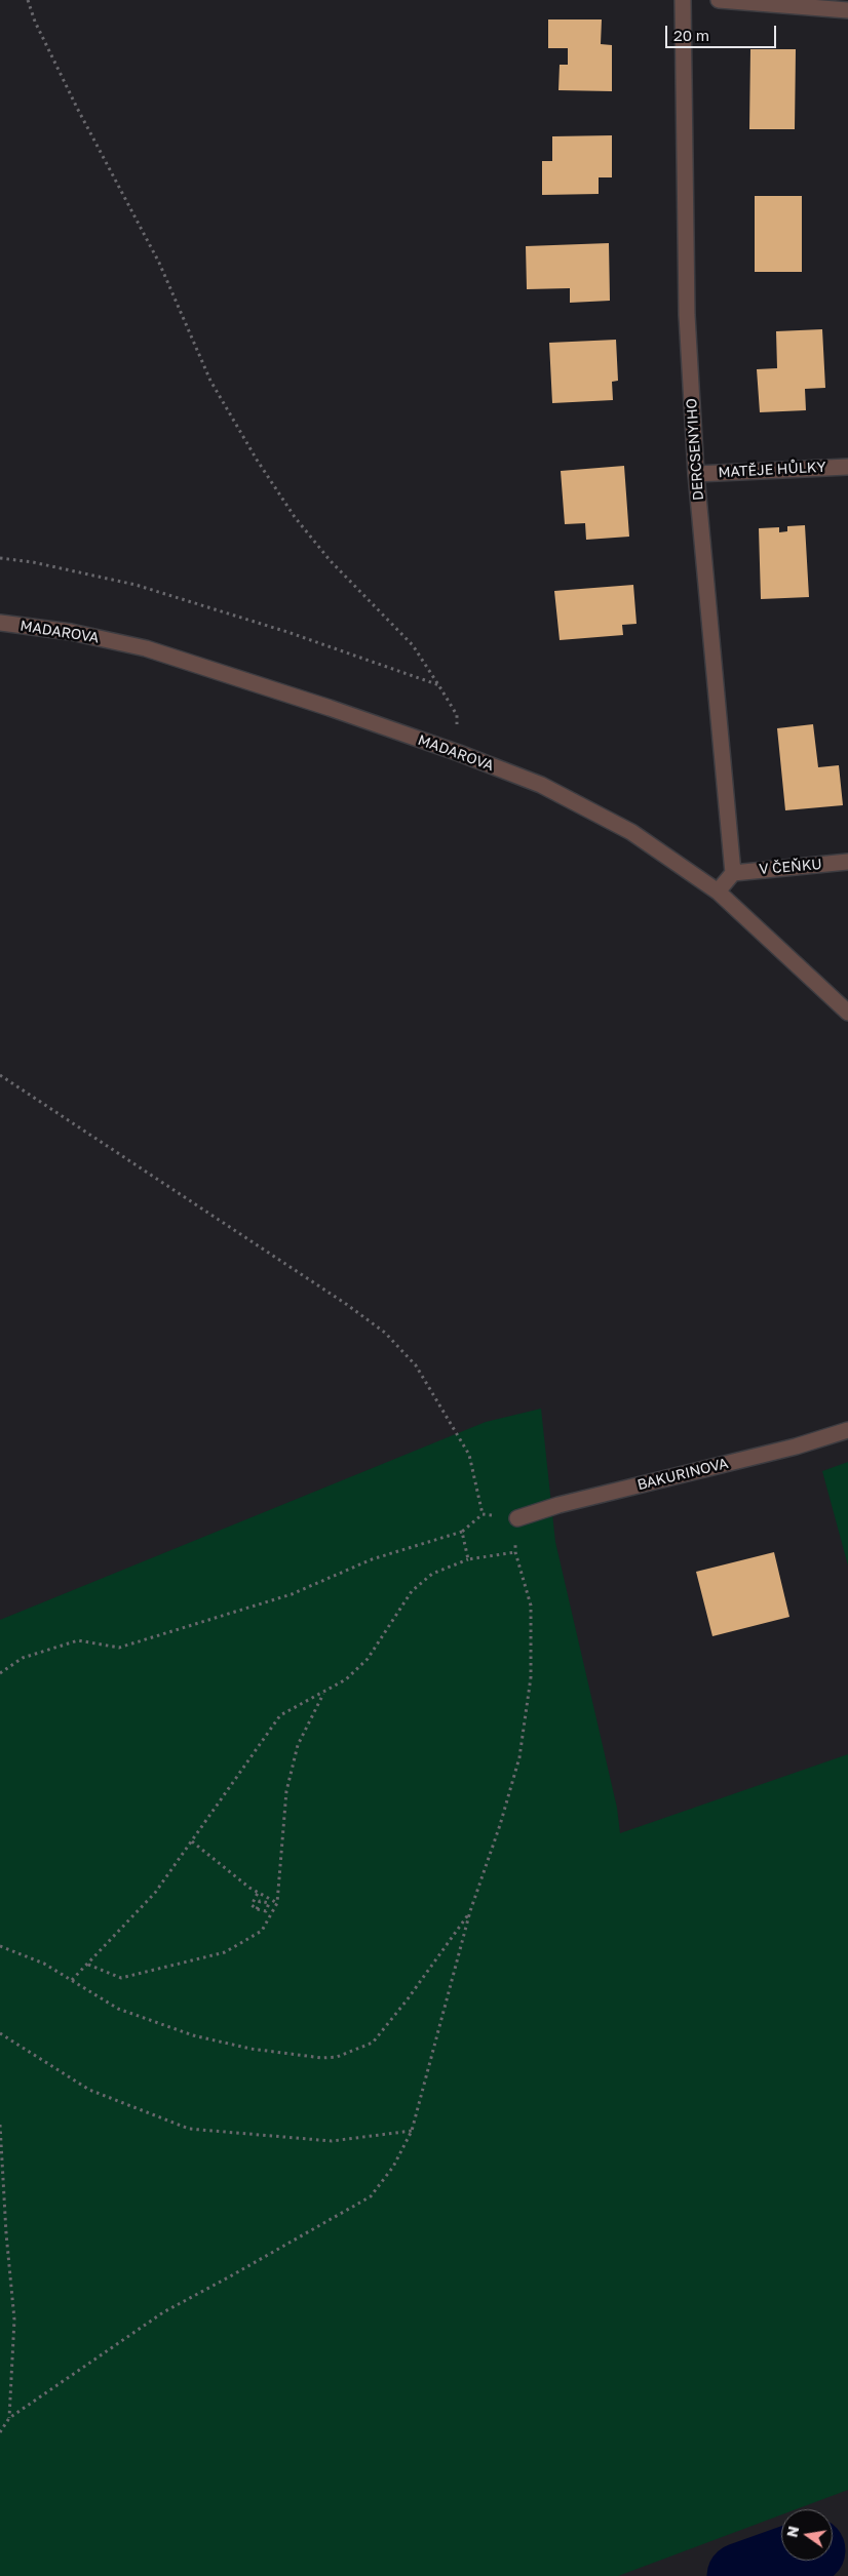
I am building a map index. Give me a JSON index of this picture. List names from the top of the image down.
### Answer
{
  "streets": {
    "street": [
      "DERCSENYIHO",
      "MATĚJE HŮLKY",
      "MADAROVA",
      "V ČEŇKU",
      "BAKURINOVA"
    ]
  },
  "crossings": [
    ["DERCSENYIHO", "MATĚJE HŮLKY"],
    ["DERCSENYIHO", "V ČEŇKU"]
  ],
  "scale_bar": "20 m",
  "north": "left"
}
